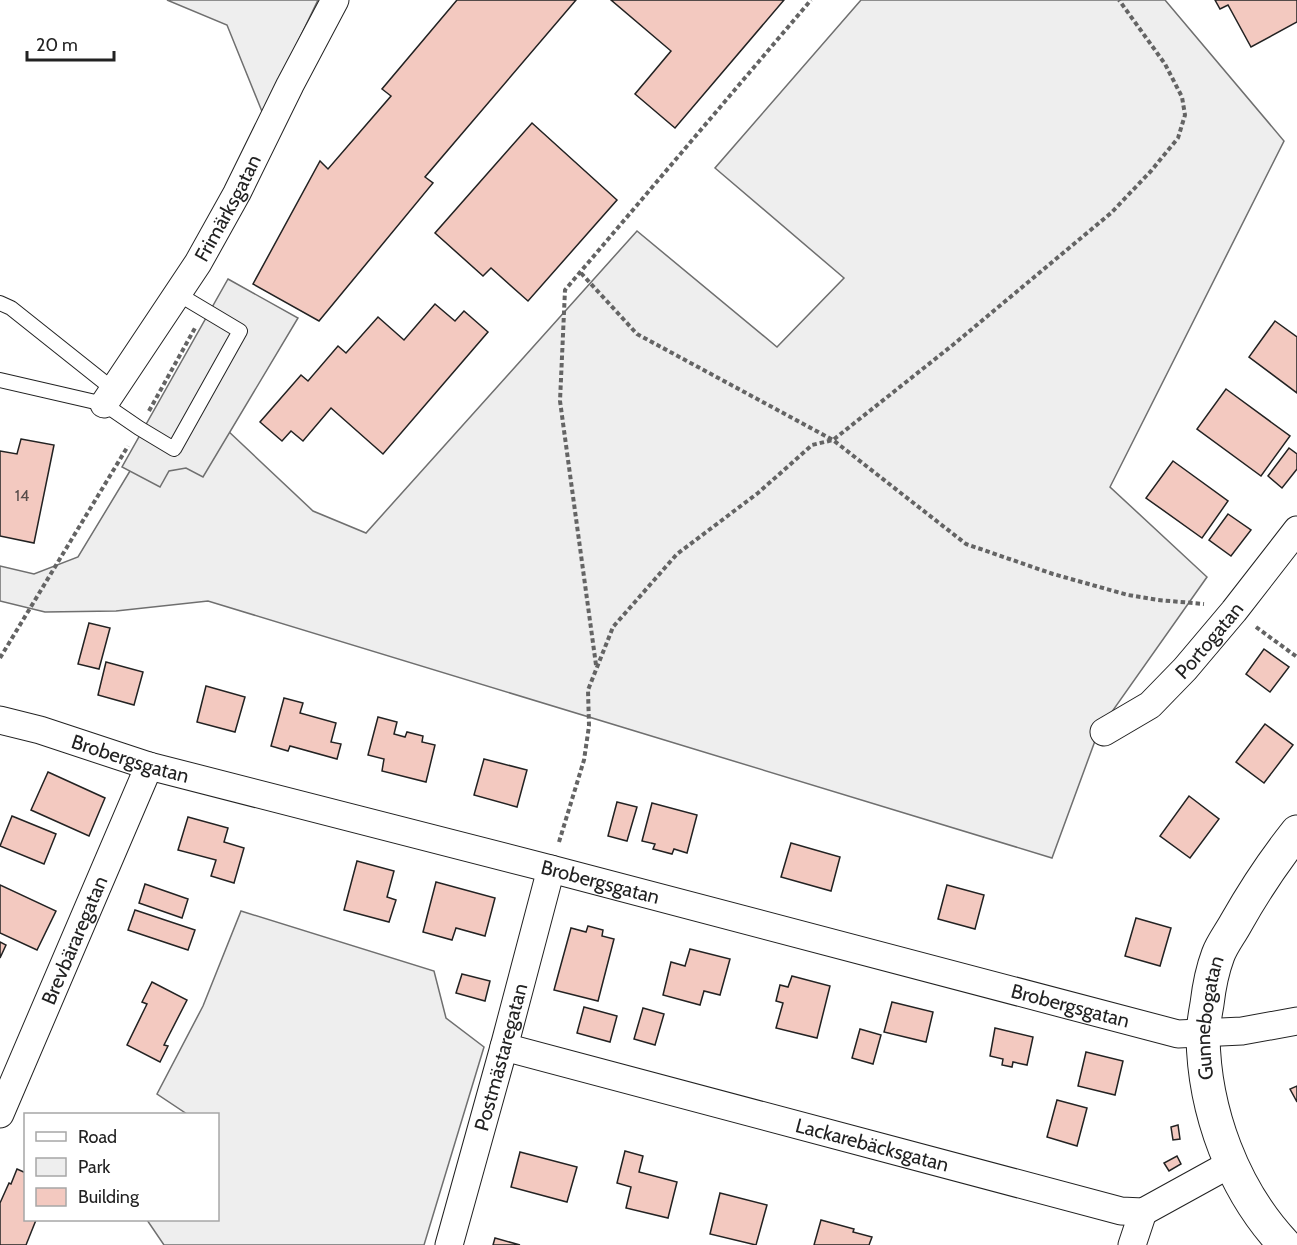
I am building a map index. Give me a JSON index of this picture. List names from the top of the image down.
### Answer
{
  "streets": {
    "street": [
      "Frimärksgatan",
      "Portogatan",
      "Brobergsgatan",
      "Brevbäraregatan",
      "Gunnebogatan",
      "Postmästaregatan",
      "Lackarebäcksgatan"
    ]
  },
  "crossings": [
    ["Brobergsgatan", "Brevbäraregatan"],
    ["Brobergsgatan", "Gunnebogatan"],
    ["Brobergsgatan", "Postmästaregatan"],
    ["Postmästaregatan", "Lackarebäcksgatan"]
  ],
  "house_numbers": ["14"],
  "legend": ["Road", "Park", "Building"],
  "scale_bar": "20 m"
}
